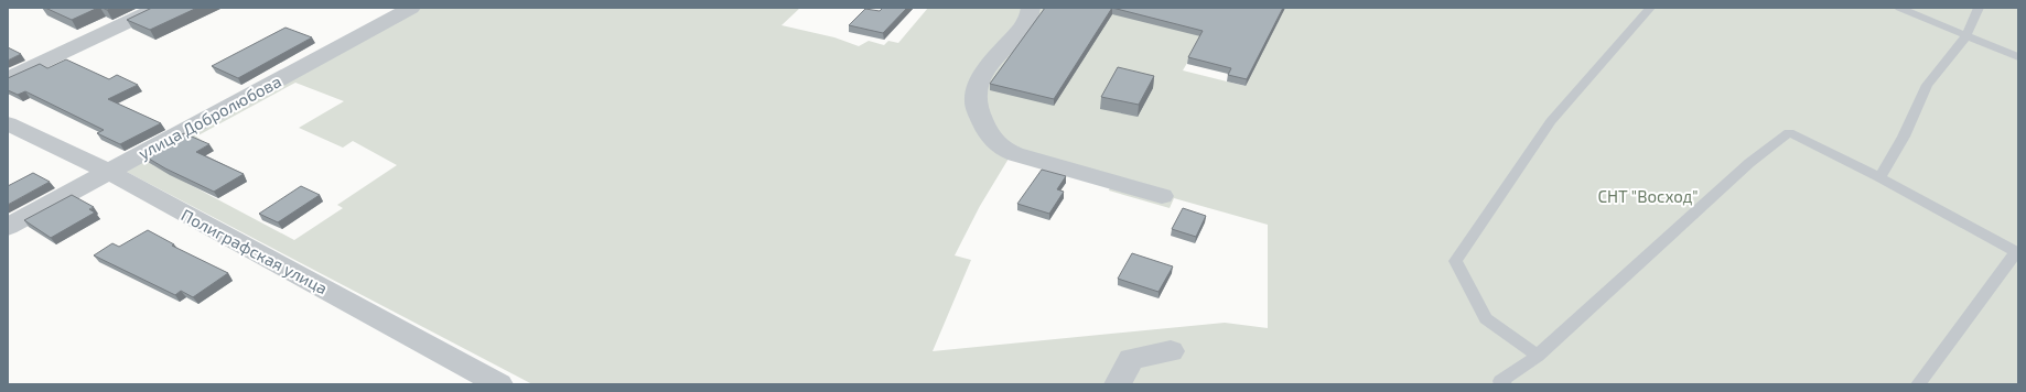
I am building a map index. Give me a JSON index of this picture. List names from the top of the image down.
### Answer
{
  "streets": {
    "street": ["улица Добролюбова", "Полиграфская улица"]
  },
  "crossings": [
    ["улица Добролюбова", "Полиграфская улица"]
  ],
  "parks": ["СНТ \"Восход\""]
}
